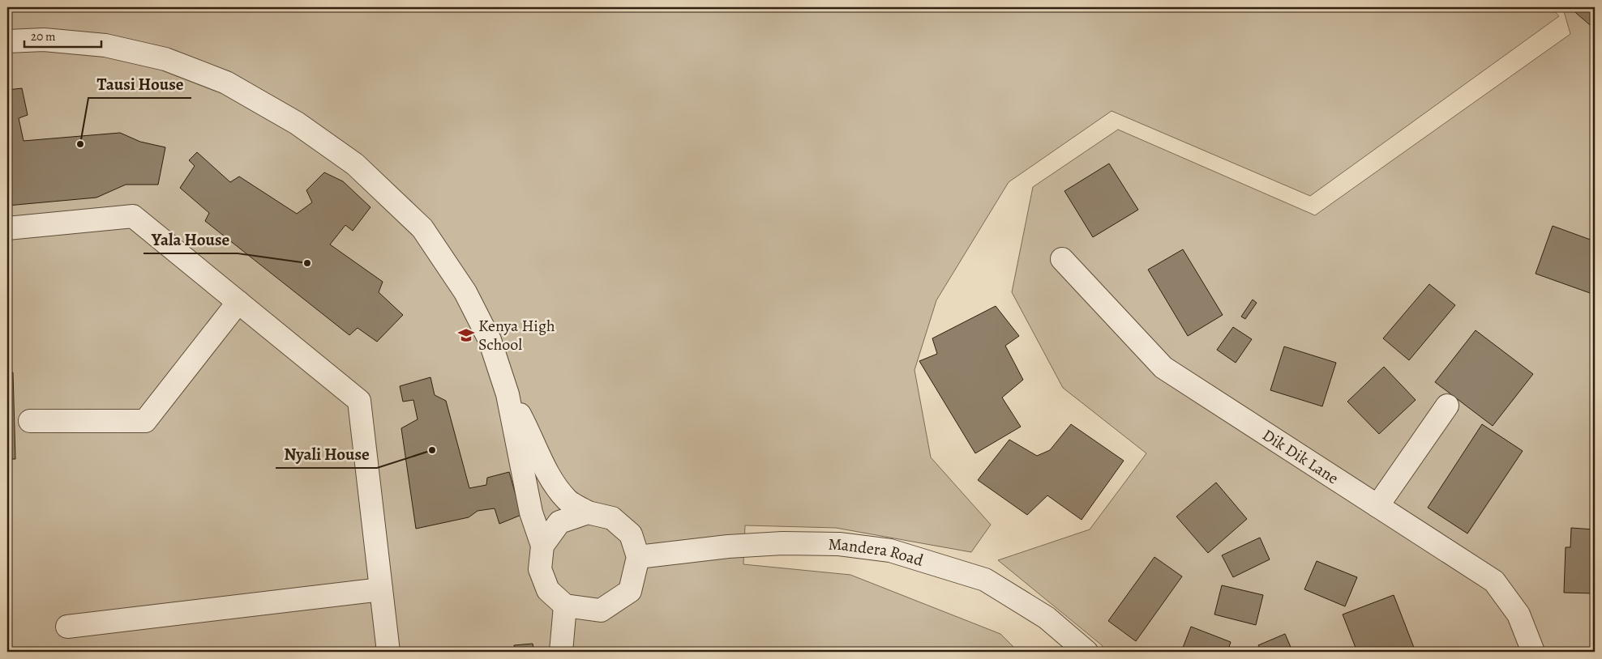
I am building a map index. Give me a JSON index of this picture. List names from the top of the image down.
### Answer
{
  "streets": {
    "street": ["Dik Dik Lane", "Mandera Road"]
  },
  "places": {
    "other": ["Tausi House", "Yala House", "Nyali House"],
    "school or university": ["Kenya High School"]
  },
  "scale_bar": "20 m"
}
